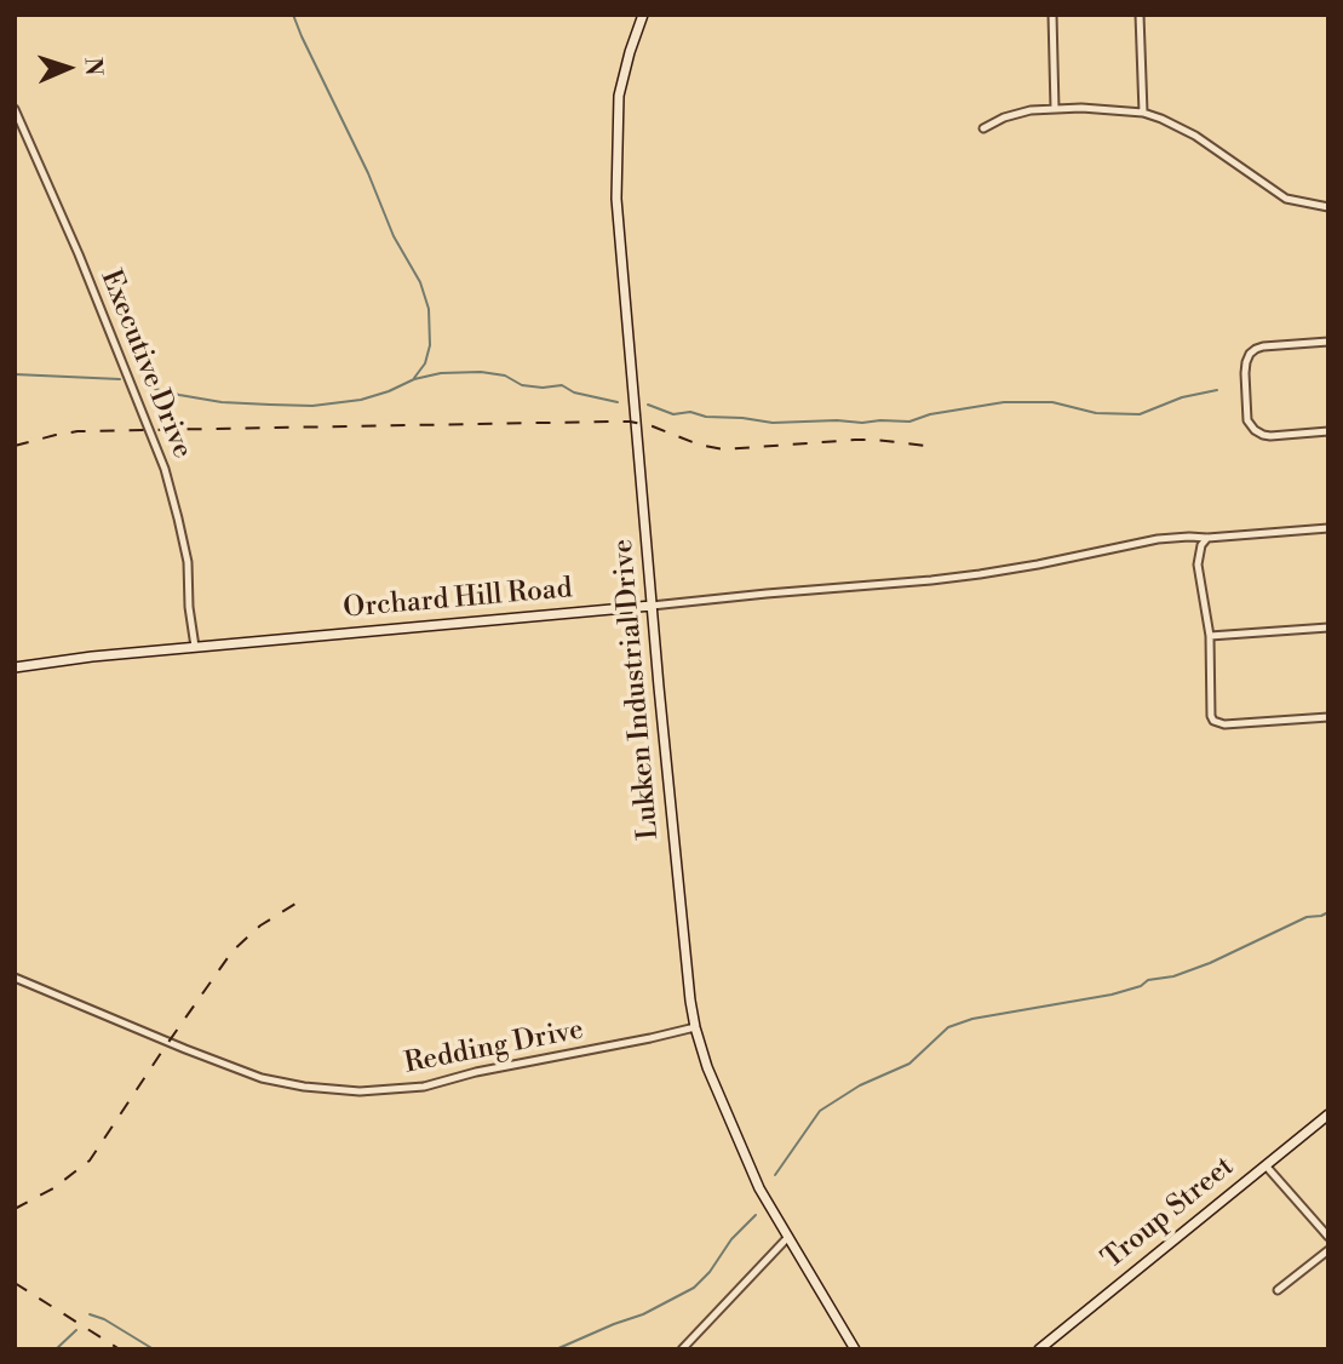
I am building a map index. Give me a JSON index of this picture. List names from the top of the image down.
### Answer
{
  "streets": {
    "main road": ["Orchard Hill Road", "Lukken Industrial Drive", "Troup Street"],
    "street": ["Executive Drive", "Redding Drive"]
  },
  "crossings": [
    ["Executive Drive", "Orchard Hill Road"],
    ["Orchard Hill Road", "Lukken Industrial Drive"],
    ["Lukken Industrial Drive", "Redding Drive"]
  ],
  "north": "right"
}
